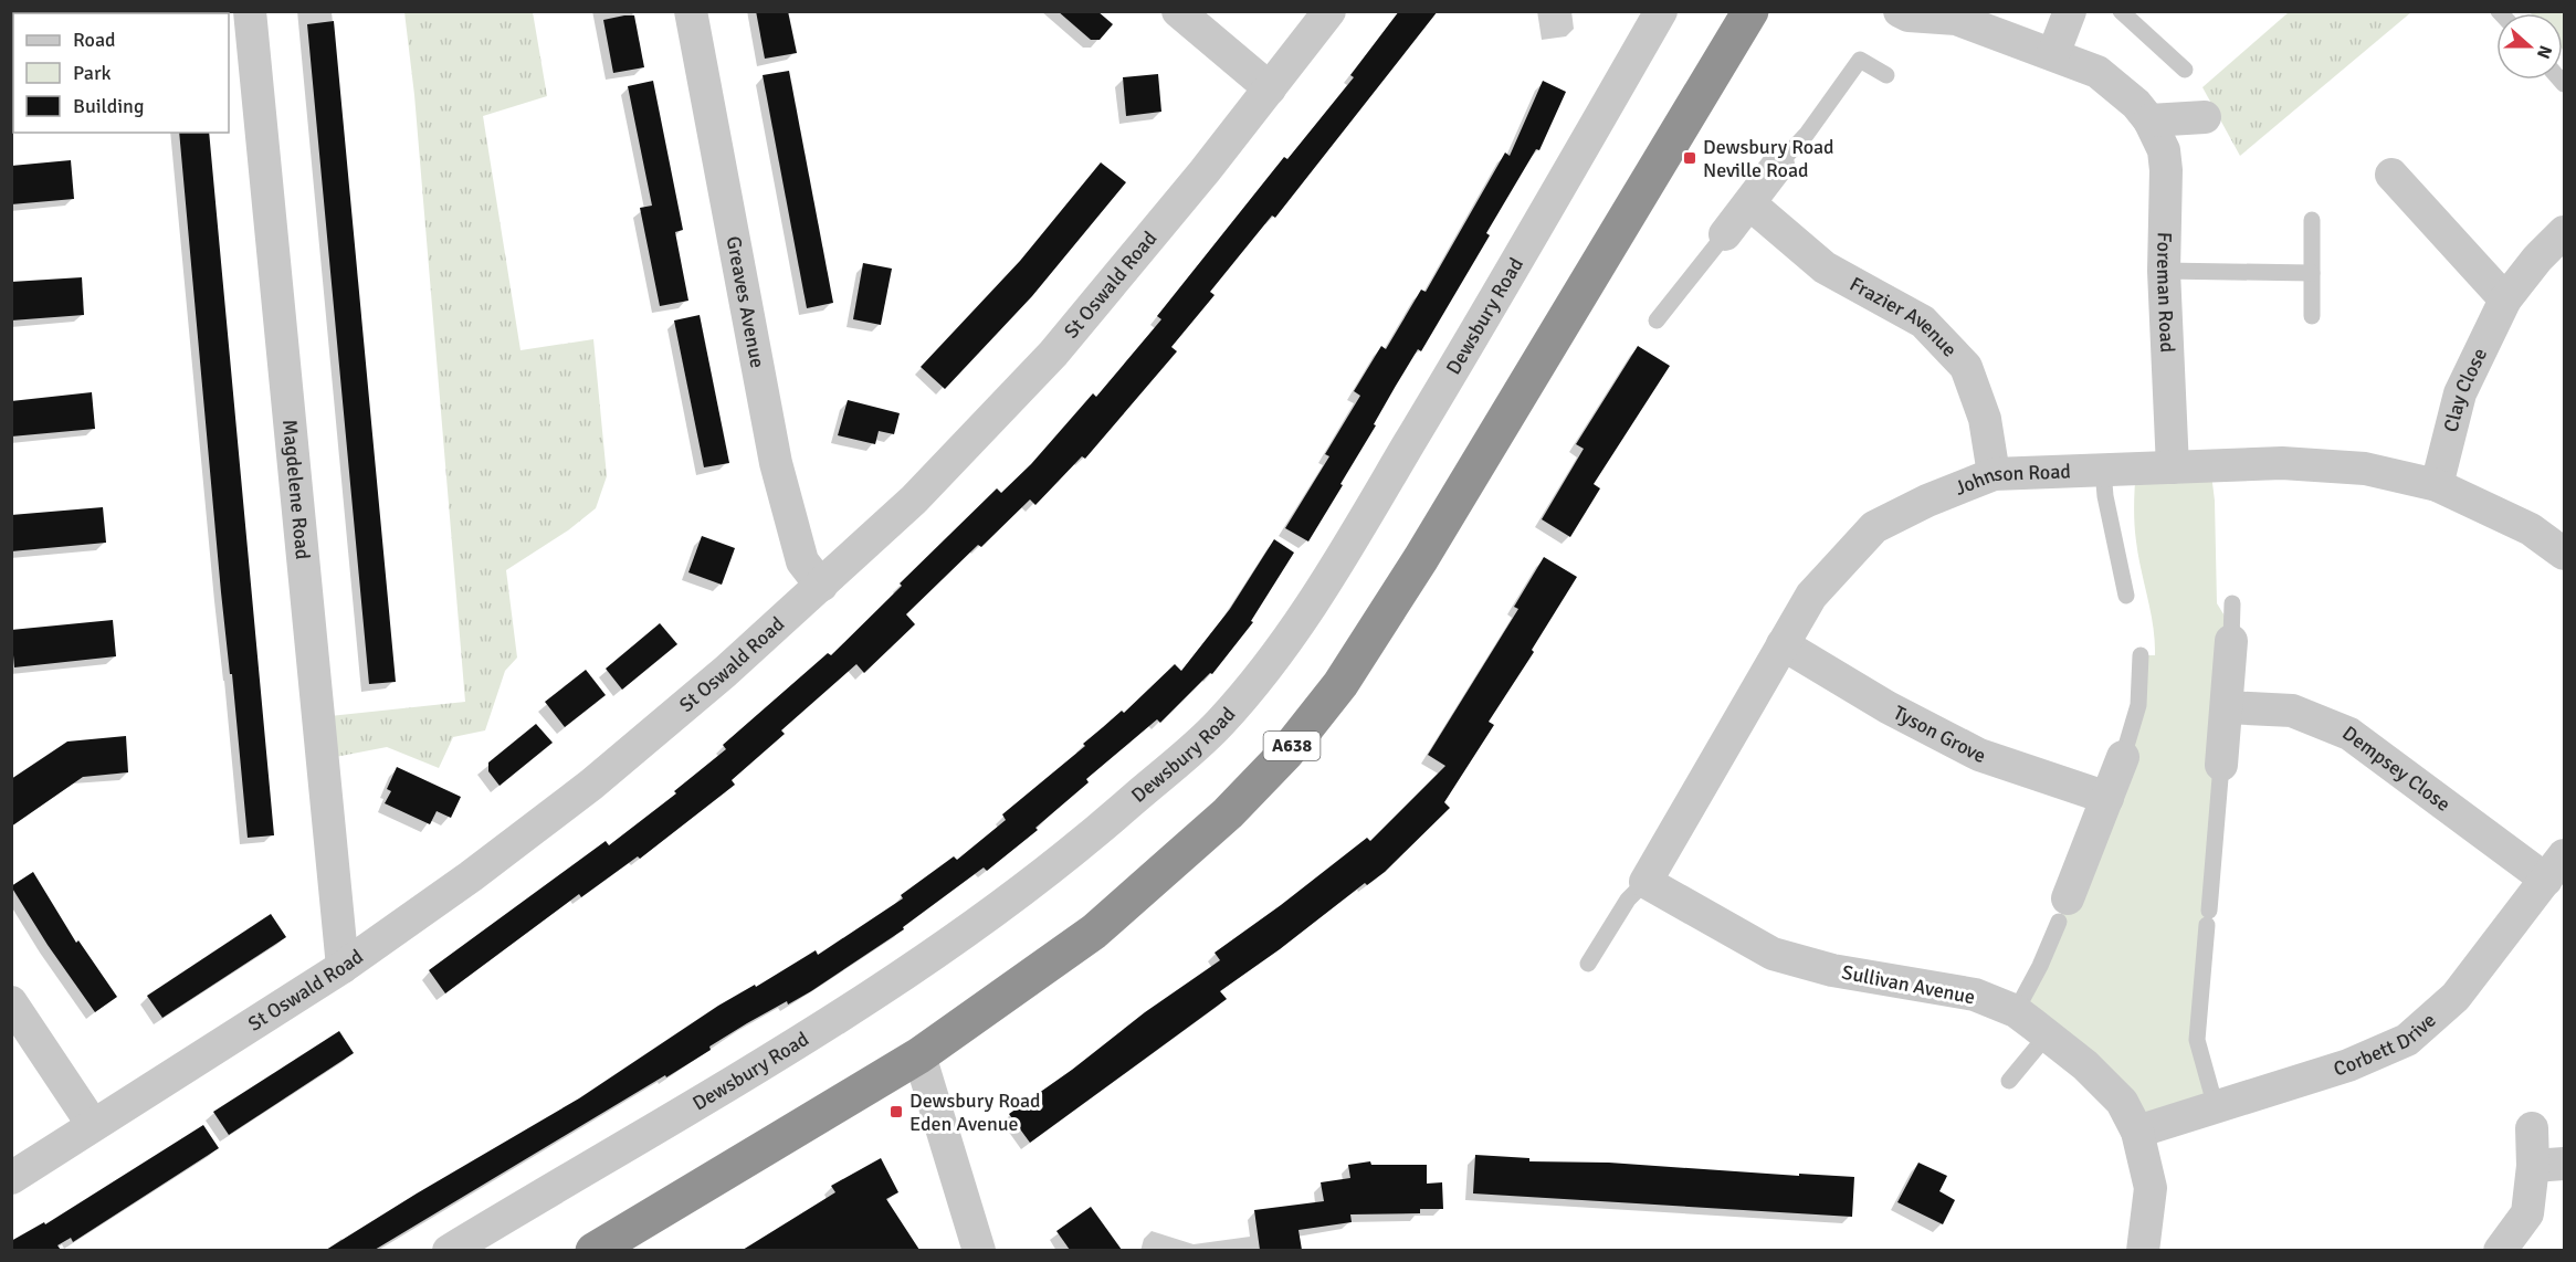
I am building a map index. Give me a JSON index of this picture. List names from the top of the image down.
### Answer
{
  "streets": {
    "highway": ["A638"],
    "street": [
      "St Oswald Road",
      "Foreman Road",
      "Greaves Avenue",
      "Dewsbury Road",
      "Frazier Avenue",
      "Clay Close",
      "Johnson Road",
      "Magdelene Road",
      "Tyson Grove",
      "Dempsey Close",
      "Sullivan Avenue",
      "Corbett Drive"
    ]
  },
  "crossings": [
    ["St Oswald Road", "Greaves Avenue"],
    ["St Oswald Road", "Magdelene Road"],
    ["Foreman Road", "Johnson Road"],
    ["Frazier Avenue", "Johnson Road"],
    ["Clay Close", "Johnson Road"],
    ["Johnson Road", "Tyson Grove"],
    ["Johnson Road", "Sullivan Avenue"],
    ["Dempsey Close", "Corbett Drive"],
    ["Sullivan Avenue", "Corbett Drive"]
  ],
  "places": {
    "transit": ["Dewsbury Road Neville Road", "Dewsbury Road Eden Avenue"]
  },
  "legend": ["Road", "Park", "Building"],
  "north": "right"
}
